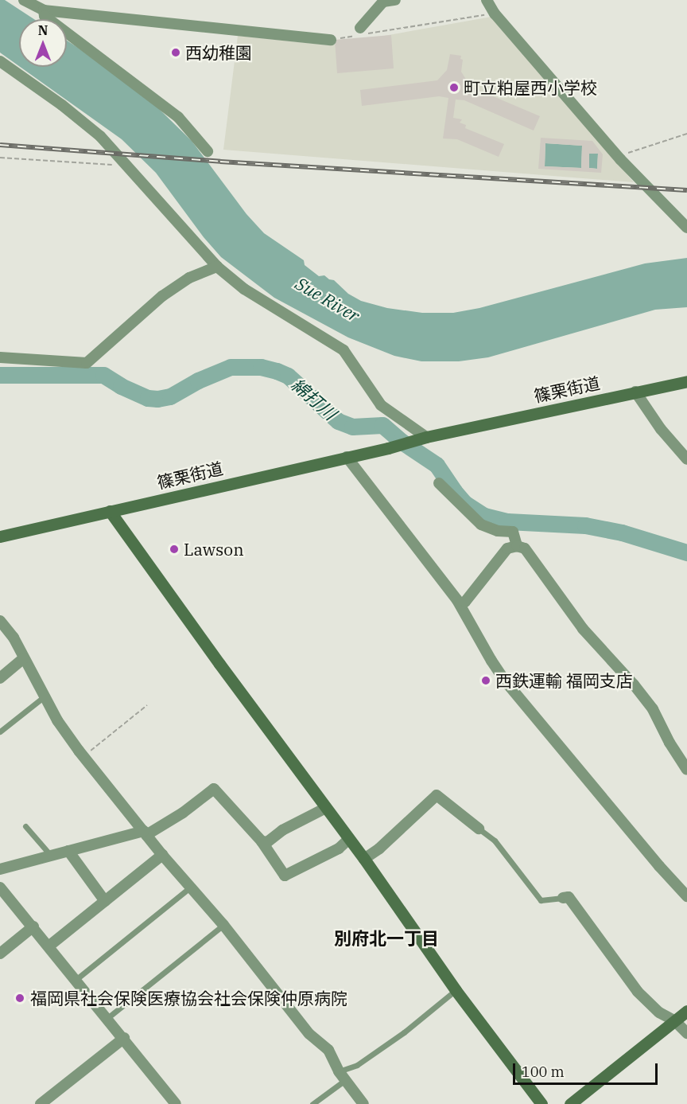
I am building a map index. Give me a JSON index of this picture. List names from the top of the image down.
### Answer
{
  "streets": {
    "street": ["篠栗街道"]
  },
  "districts": ["別府北一丁目"],
  "water": ["Sue River", "綿打川"],
  "places": [
    "西幼稚園",
    "町立粕屋西小学校",
    "Lawson",
    "西鉄運輸 福岡支店",
    "福岡県社会保険医療協会社会保険仲原病院"
  ],
  "scale_bar": "100 m",
  "north": "top"
}
